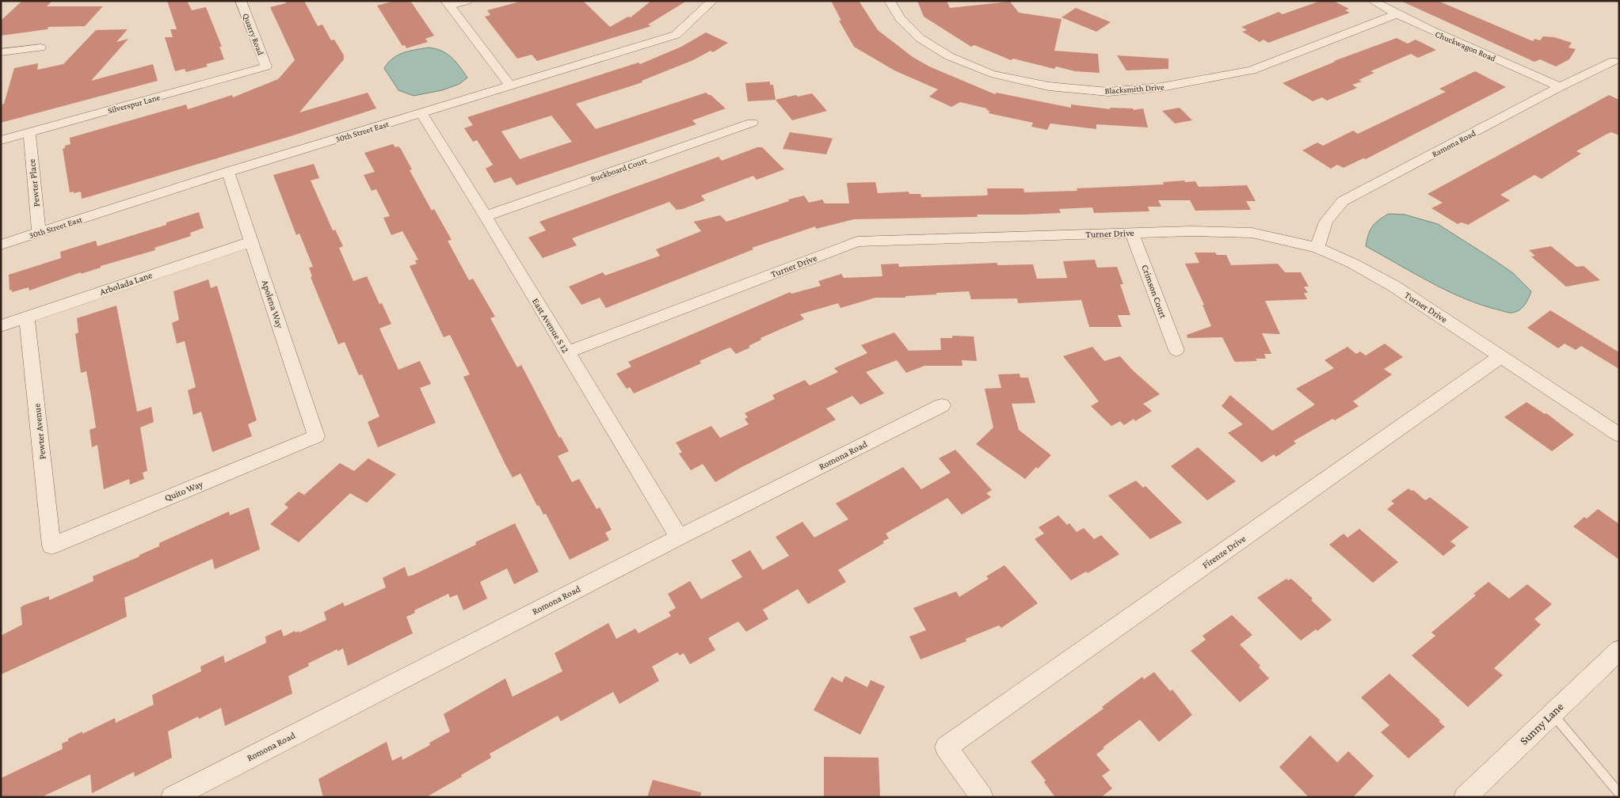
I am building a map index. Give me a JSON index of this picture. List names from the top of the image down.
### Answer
{
  "streets": {
    "street": [
      "Quarry Road",
      "Chuckwagon Road",
      "Blacksmith Drive",
      "Silverspur Lane",
      "30th Street East",
      "Ramona Road",
      "Buckboard Court",
      "Pewter Place",
      "Turner Drive",
      "Arbolada Lane",
      "Crimson Court",
      "Apolena Way",
      "East Avenue S 12",
      "Pewter Avenue",
      "Romona Road",
      "Quito Way",
      "Firenze Drive",
      "Sunny Lane"
    ]
  },
  "crossings": [
    ["Quarry Road", "Silverspur Lane"],
    ["Chuckwagon Road", "Blacksmith Drive"],
    ["Chuckwagon Road", "Ramona Road"],
    ["Silverspur Lane", "Pewter Place"],
    ["30th Street East", "Pewter Place"],
    ["30th Street East", "Apolena Way"],
    ["30th Street East", "East Avenue S 12"],
    ["Ramona Road", "Turner Drive"],
    ["Buckboard Court", "East Avenue S 12"],
    ["Turner Drive", "Crimson Court"],
    ["Turner Drive", "East Avenue S 12"],
    ["Turner Drive", "Firenze Drive"],
    ["Arbolada Lane", "Apolena Way"],
    ["Arbolada Lane", "Pewter Avenue"],
    ["Apolena Way", "Quito Way"],
    ["East Avenue S 12", "Romona Road"],
    ["Pewter Avenue", "Quito Way"]
  ]
}
